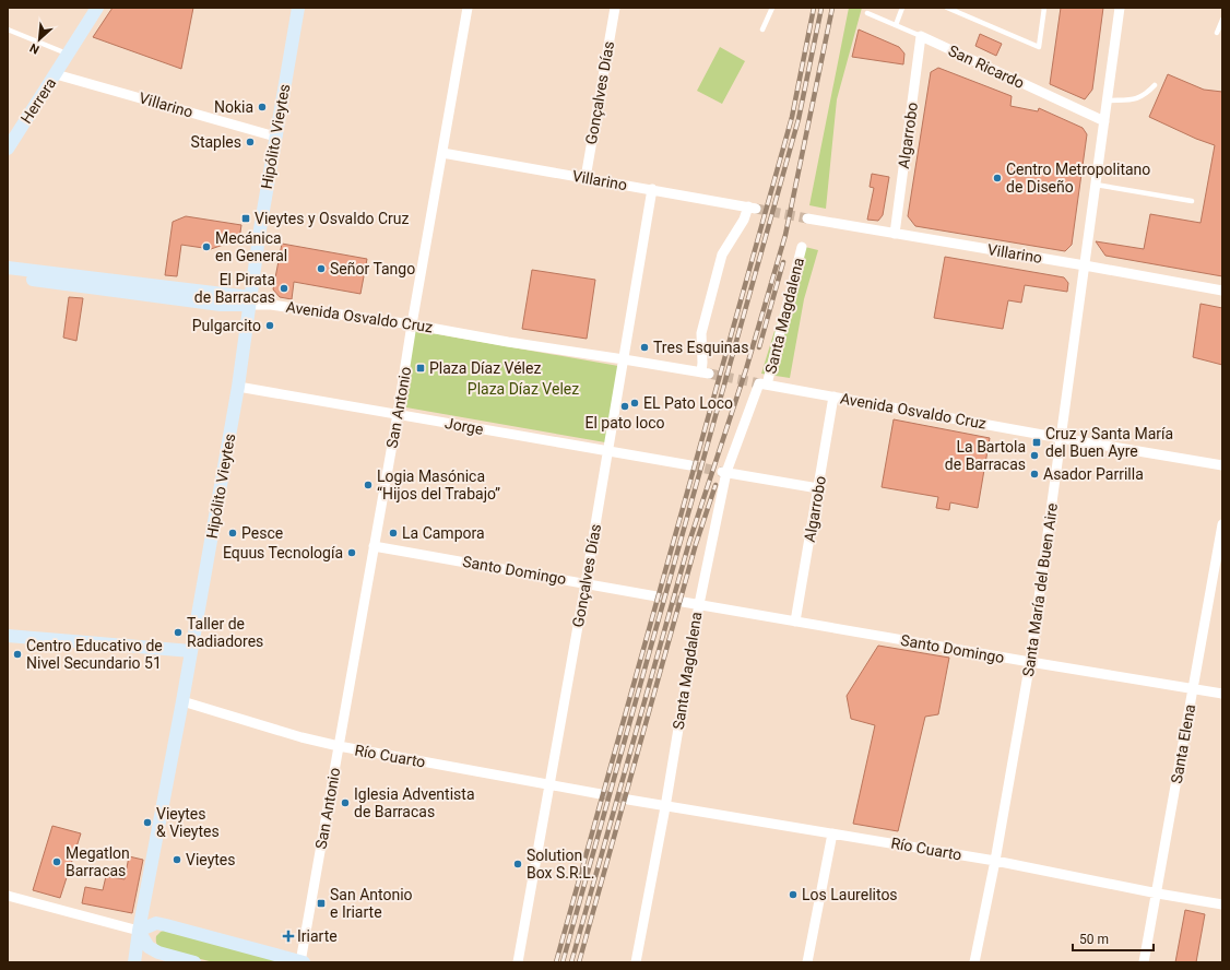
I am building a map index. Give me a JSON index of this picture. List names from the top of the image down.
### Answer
{
  "streets": {
    "main road": ["Herrera", "Hipólito Vieytes", "Avenida Osvaldo Cruz"],
    "street": [
      "San Ricardo",
      "Gonçalves Días",
      "Villarino",
      "Algarrobo",
      "Santa Magdalena",
      "San Antonio",
      "Jorge",
      "Santo Domingo",
      "Santa María del Buen Aire",
      "Santa Elena",
      "Río Cuarto"
    ]
  },
  "crossings": [
    ["San Ricardo", "Algarrobo"],
    ["San Ricardo", "Santa María del Buen Aire"],
    ["Gonçalves Días", "Villarino"],
    ["Gonçalves Días", "Avenida Osvaldo Cruz"],
    ["Gonçalves Días", "Jorge"],
    ["Gonçalves Días", "Santo Domingo"],
    ["Gonçalves Días", "Río Cuarto"],
    ["Herrera", "Villarino"],
    ["Villarino", "Algarrobo"],
    ["Villarino", "Hipólito Vieytes"],
    ["Villarino", "Avenida Osvaldo Cruz"],
    ["Villarino", "San Antonio"],
    ["Villarino", "Santa María del Buen Aire"],
    ["Algarrobo", "Avenida Osvaldo Cruz"],
    ["Algarrobo", "Santo Domingo"],
    ["Hipólito Vieytes", "Avenida Osvaldo Cruz"],
    ["Hipólito Vieytes", "Jorge"],
    ["Hipólito Vieytes", "Río Cuarto"],
    ["Santa Magdalena", "Avenida Osvaldo Cruz"],
    ["Santa Magdalena", "Santo Domingo"],
    ["Santa Magdalena", "Río Cuarto"],
    ["Avenida Osvaldo Cruz", "San Antonio"],
    ["Avenida Osvaldo Cruz", "Santa María del Buen Aire"],
    ["San Antonio", "Jorge"],
    ["San Antonio", "Santo Domingo"],
    ["San Antonio", "Río Cuarto"],
    ["Santo Domingo", "Santa María del Buen Aire"],
    ["Santo Domingo", "Santa Elena"],
    ["Santa María del Buen Aire", "Río Cuarto"],
    ["Santa Elena", "Río Cuarto"]
  ],
  "parks": ["Plaza Díaz Velez"],
  "places": {
    "other": [
      "Nokia",
      "Staples",
      "Centro Metropolitano de Diseño",
      "Mecánica en General",
      "Señor Tango",
      "El Pirata de Barracas",
      "Pulgarcito",
      "Tres Esquinas",
      "EL Pato Loco",
      "El pato loco",
      "La Bartola de Barracas",
      "Asador Parrilla",
      "Logia Masónica “Hijos del Trabajo”",
      "Pesce",
      "La Campora",
      "Equus Tecnología",
      "Taller de Radiadores",
      "Centro Educativo de Nivel Secundario 51",
      "Iglesia Adventista de Barracas",
      "Vieytes & Vieytes",
      "Vieytes",
      "Megatlon Barracas",
      "Solution Box S.R.L.",
      "Los Laurelitos"
    ],
    "transit": [
      "Vieytes y Osvaldo Cruz",
      "Plaza Díaz Vélez",
      "Cruz y Santa María del Buen Ayre",
      "San Antonio e Iriarte"
    ],
    "health": ["Iriarte"]
  },
  "scale_bar": "50 m",
  "north": "bottom left"
}
